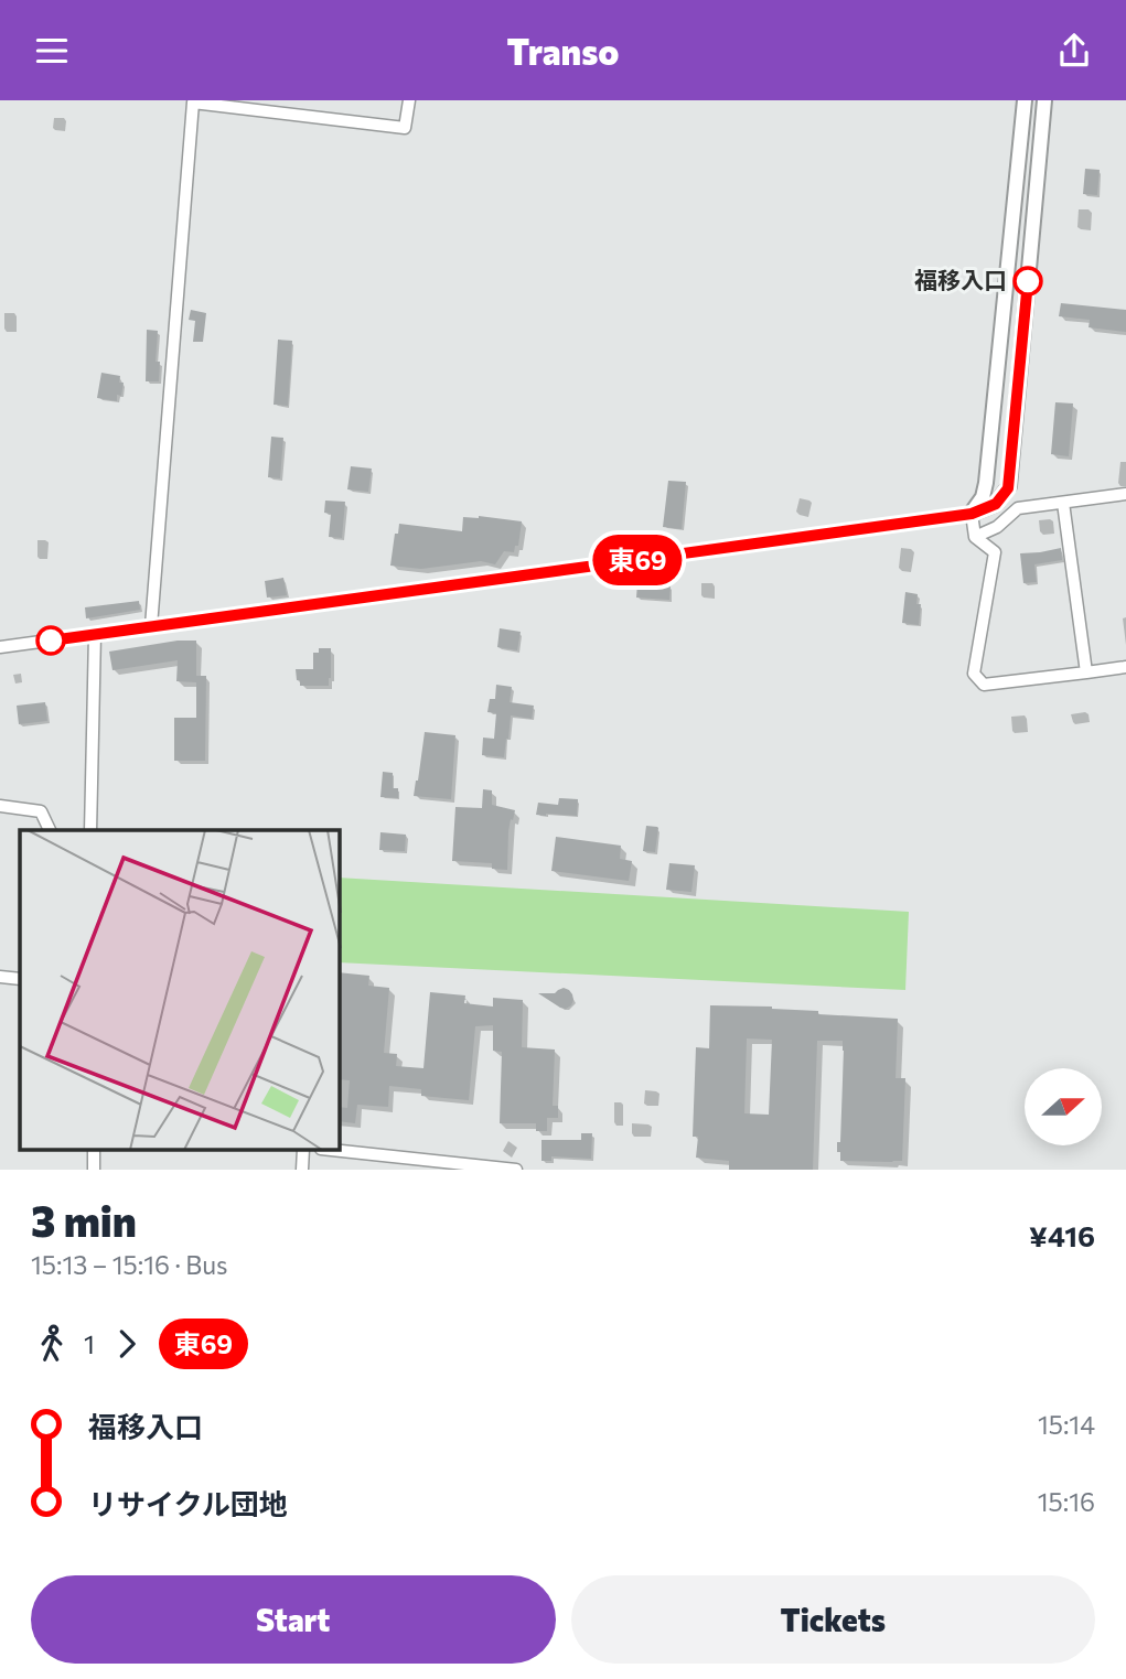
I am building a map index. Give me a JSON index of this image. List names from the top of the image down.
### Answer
{
  "places": ["福移入口"],
  "lines": ["bus line 東69"],
  "north": "right",
  "page": {
    "header": "Transo",
    "on_map": "東69",
    "heading": ["3 min", "15:13 – 15:16 · Bus", "¥416"],
    "legs": ["1", "東69"],
    "list": [
      {
        "name": "福移入口",
        "value": "15:14"
      },
      {
        "name": "リサイクル団地",
        "value": "15:16"
      }
    ],
    "buttons": ["Start", "Tickets"]
  }
}
